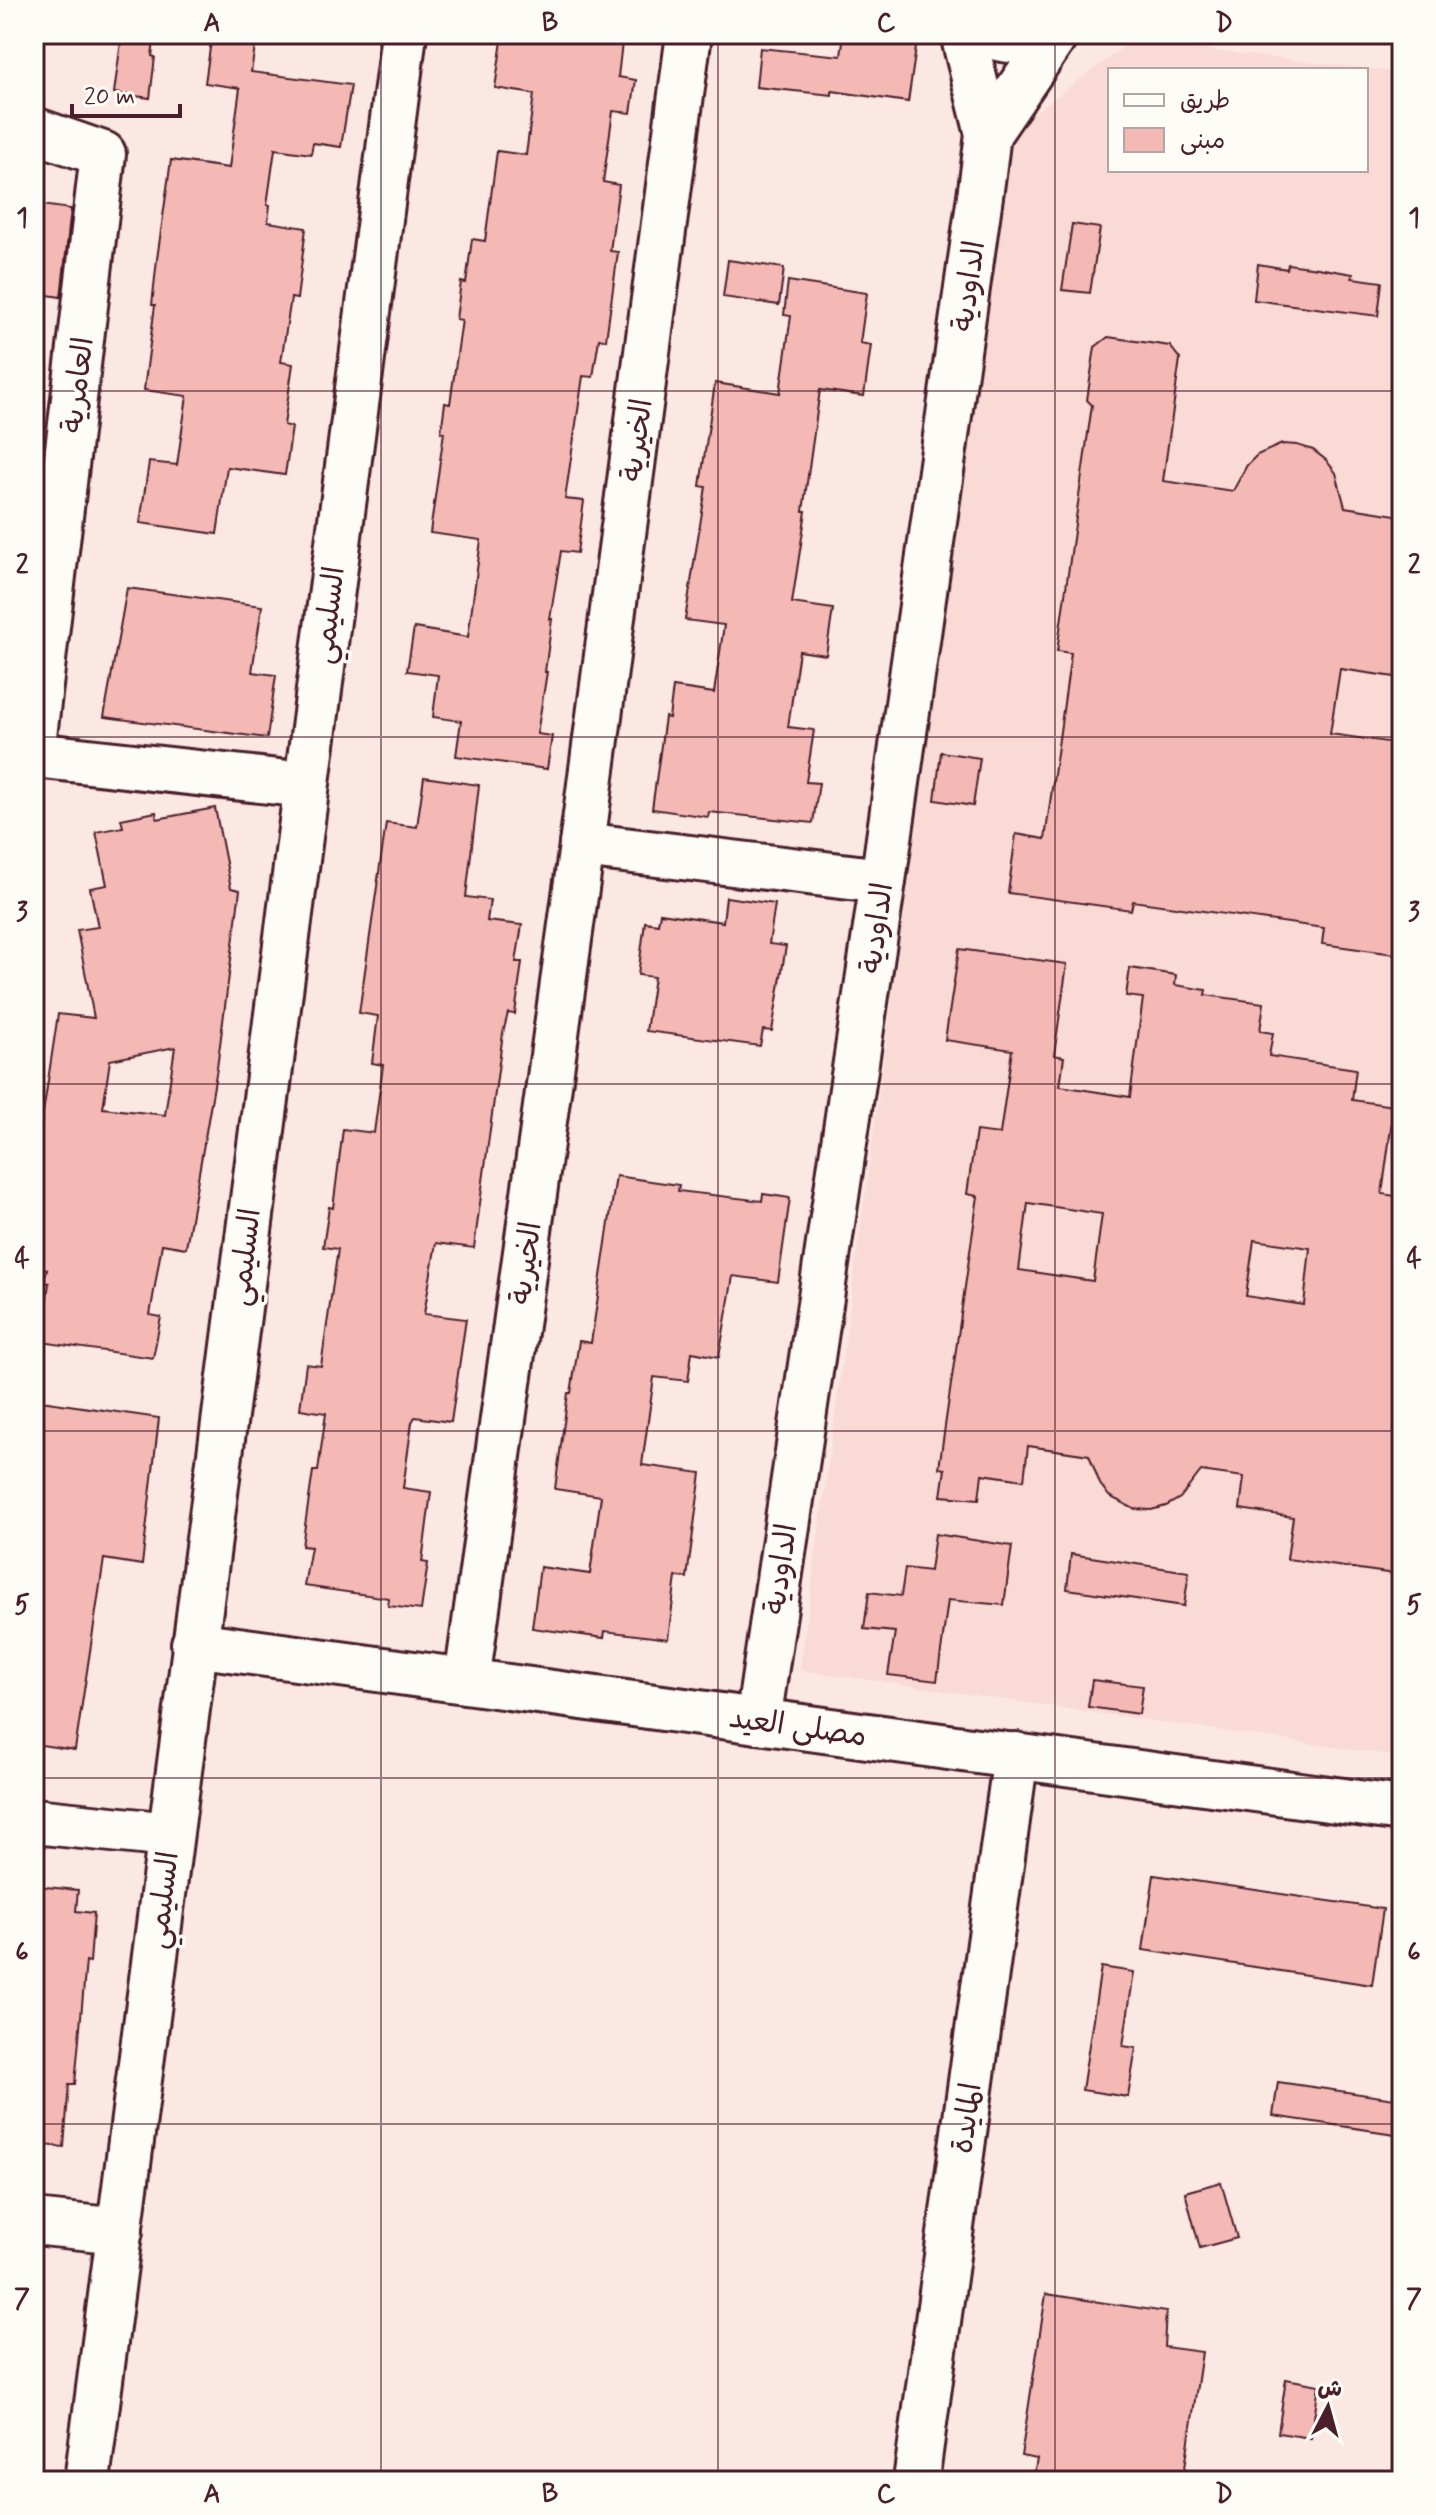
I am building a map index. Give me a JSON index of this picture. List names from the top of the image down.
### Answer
{
  "streets": {
    "street": [
      "الداودية",
      "العامرية",
      "الخيرية",
      "السليمي",
      "مصلى العيد",
      "المايدة"
    ]
  },
  "crossings": [
    ["الداودية", "مصلى العيد"],
    ["الخيرية", "مصلى العيد"],
    ["السليمي", "مصلى العيد"],
    ["مصلى العيد", "المايدة"]
  ],
  "legend": ["طريق", "مبنى"],
  "scale_bar": "20 m",
  "north": "top",
  "grid": {
    "columns": [
      "A",
      "B",
      "C",
      "D"
    ],
    "rows": [
      "1",
      "2",
      "3",
      "4",
      "5",
      "6",
      "7"
    ]
  }
}
